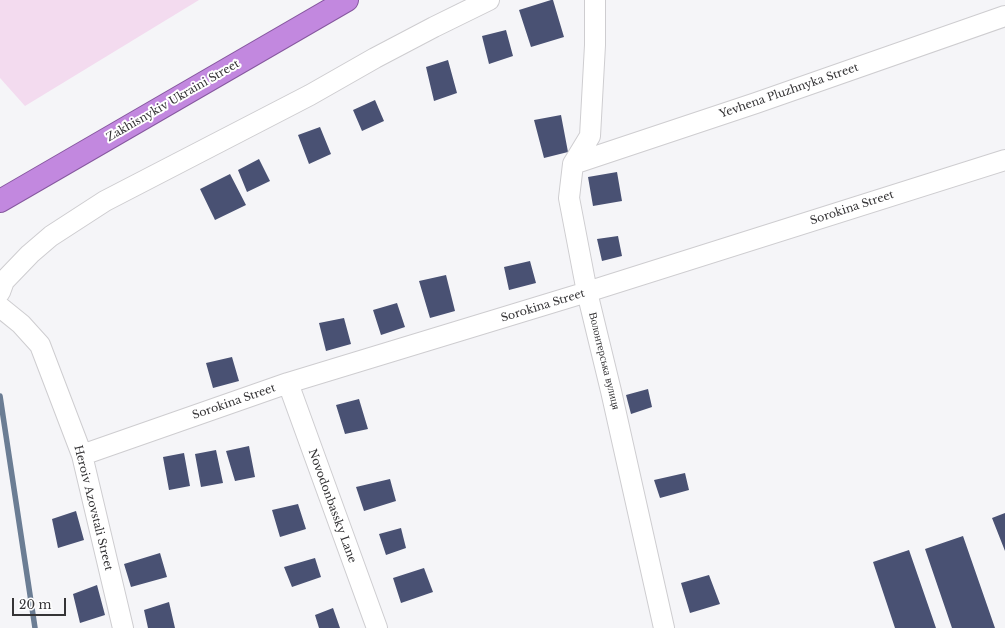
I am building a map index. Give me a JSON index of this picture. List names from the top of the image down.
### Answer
{
  "streets": {
    "highway": ["Zakhisnykiv Ukraini Street"],
    "street": [
      "Yevhena Pluzhnyka Street",
      "Sorokina Street",
      "Волонтерська вулиця",
      "Novodonbassky Lane",
      "Heroiv Azovstali Street"
    ]
  },
  "crossings": [
    ["Yevhena Pluzhnyka Street", "Волонтерська вулиця"],
    ["Sorokina Street", "Волонтерська вулиця"],
    ["Sorokina Street", "Novodonbassky Lane"],
    ["Sorokina Street", "Heroiv Azovstali Street"]
  ],
  "scale_bar": "20 m"
}
